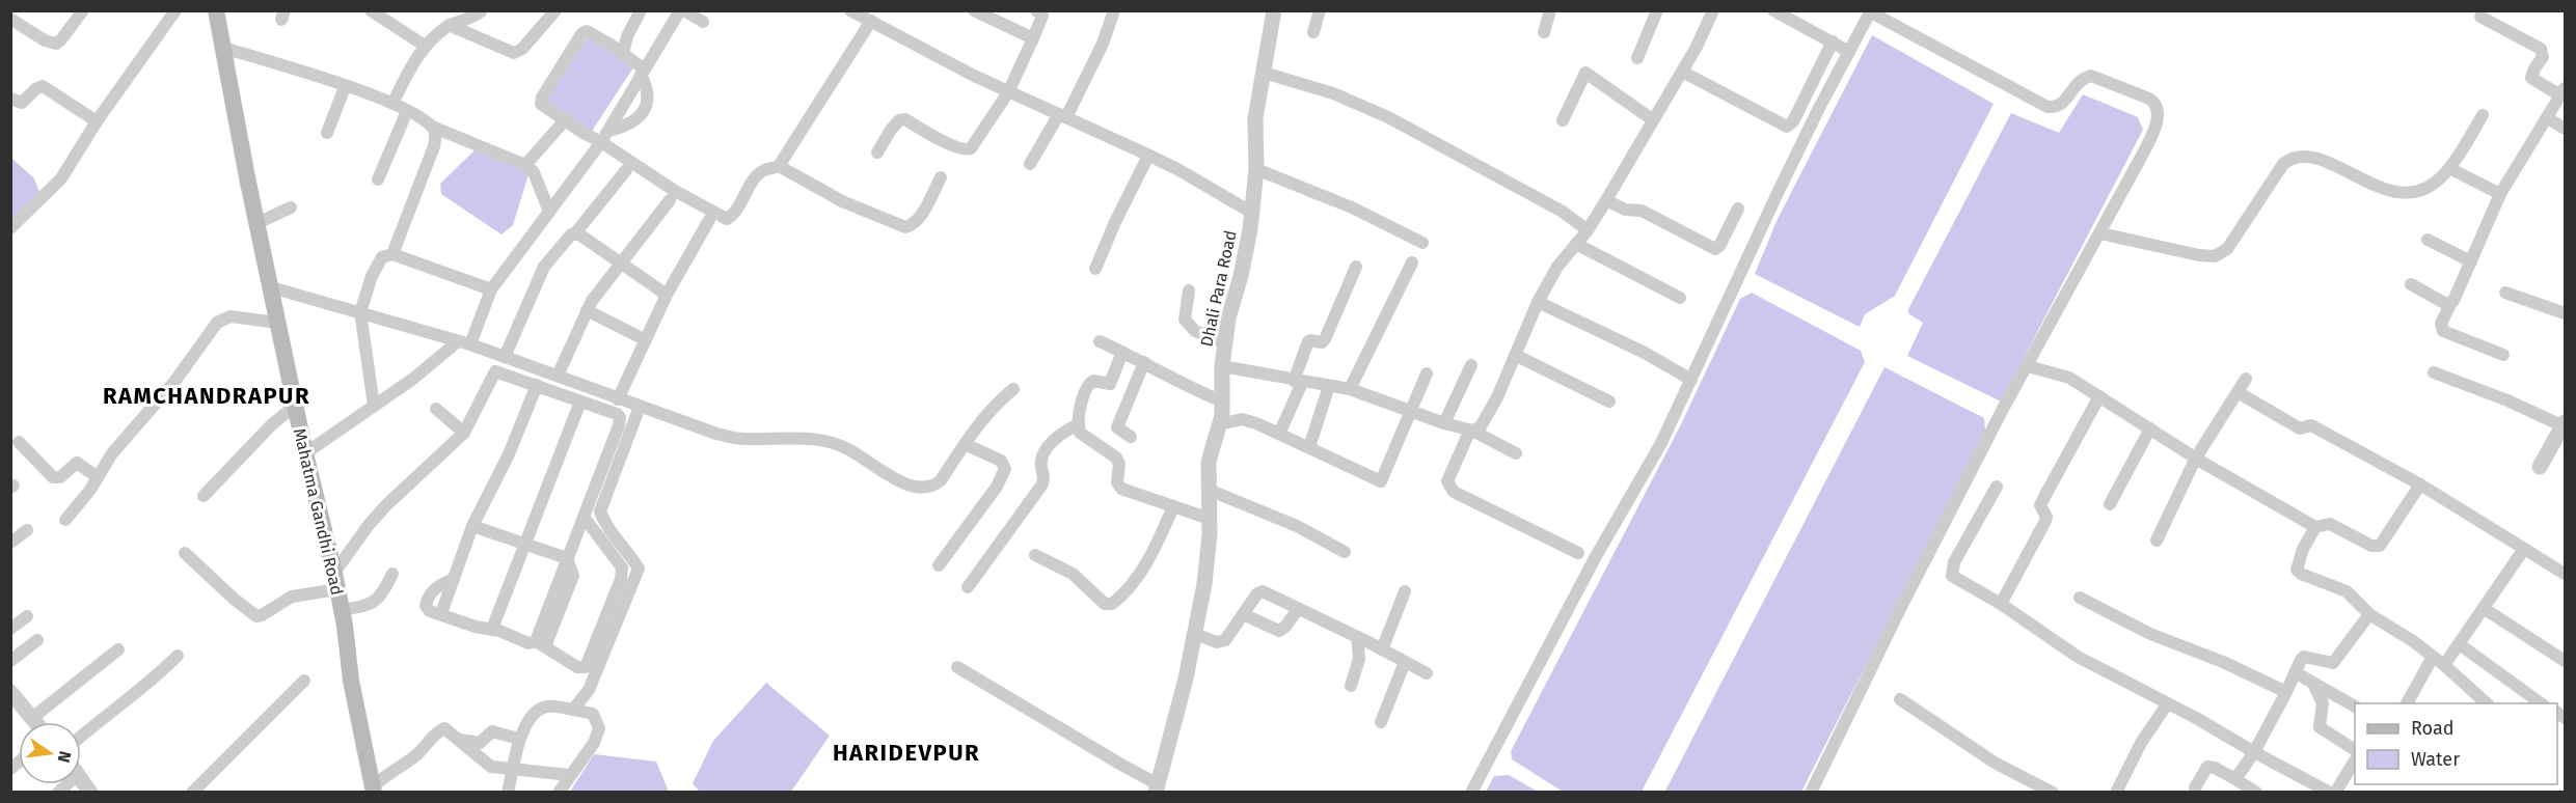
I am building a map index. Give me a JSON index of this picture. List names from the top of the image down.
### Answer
{
  "streets": {
    "main road": ["Mahatma Gandhi Road"],
    "street": ["Dhali Para Road"]
  },
  "districts": ["RAMCHANDRAPUR", "HARIDEVPUR"],
  "legend": ["Road", "Water"],
  "north": "right"
}
